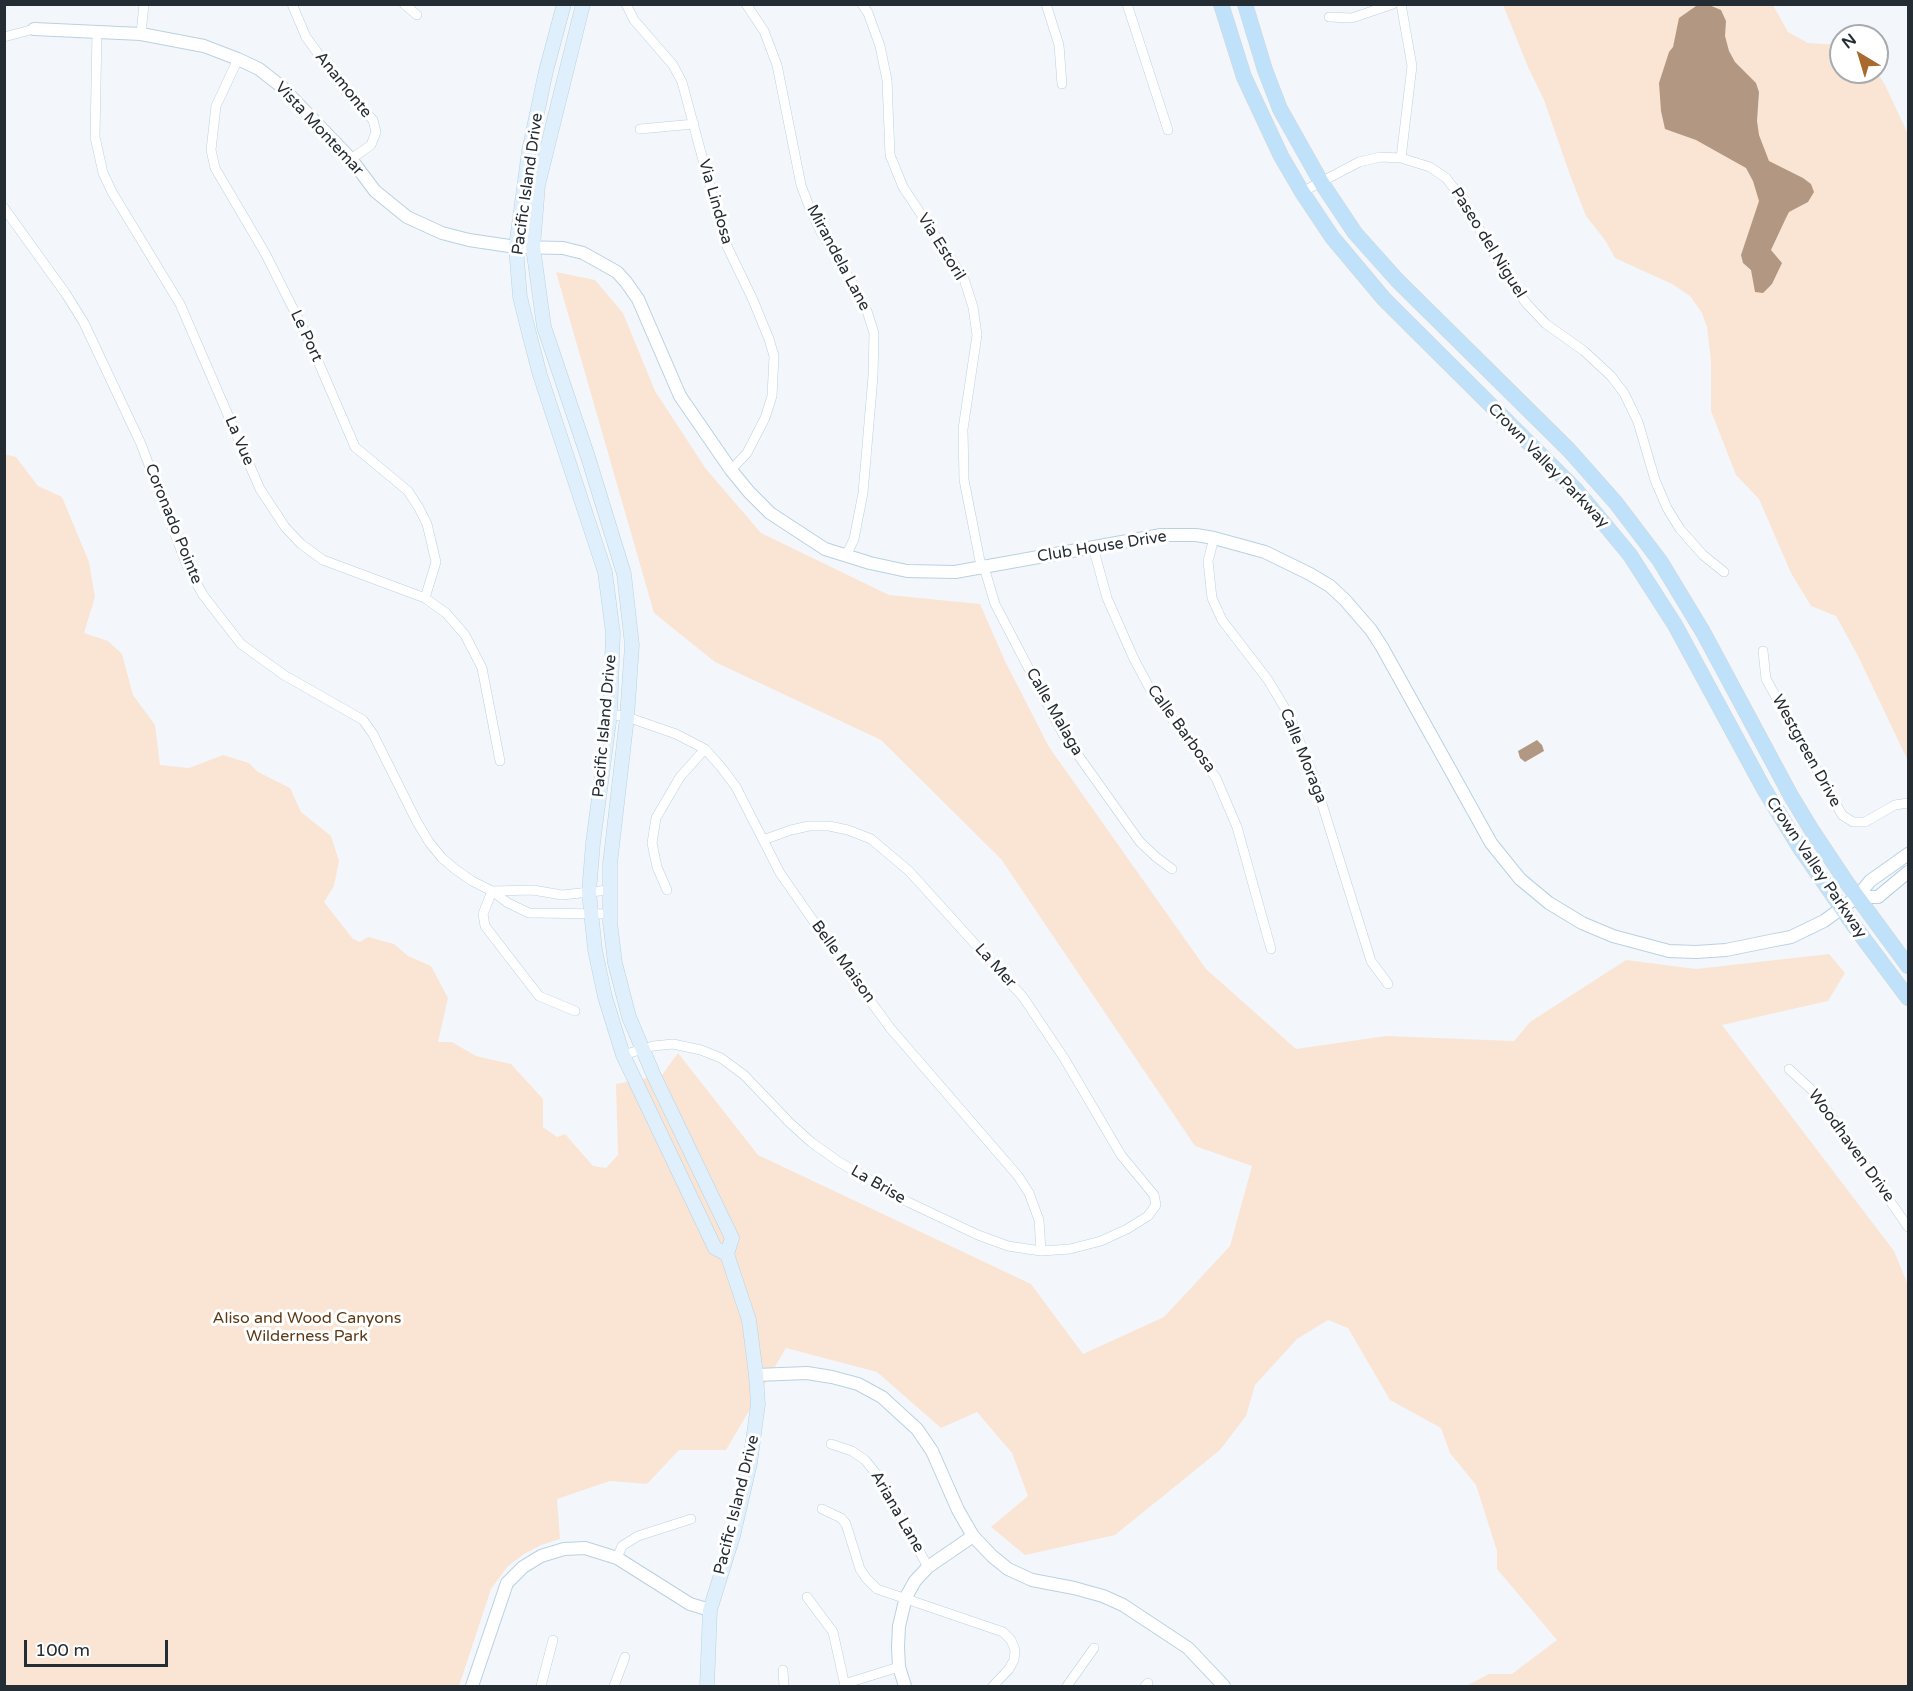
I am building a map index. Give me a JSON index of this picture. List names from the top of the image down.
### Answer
{
  "streets": {
    "main road": ["Pacific Island Drive", "Crown Valley Parkway"],
    "street": [
      "Anamonte",
      "Vista Montemar",
      "Via Lindosa",
      "Paseo del Niguel",
      "Via Estoril",
      "Mirandela Lane",
      "Le Port",
      "La Vue",
      "Coronado Pointe",
      "Club House Drive",
      "Calle Malaga",
      "Calle Barbosa",
      "Westgreen Drive",
      "Calle Moraga",
      "Belle Maison",
      "La Mer",
      "Woodhaven Drive",
      "La Brise",
      "Ariana Lane"
    ]
  },
  "crossings": [
    ["Anamonte", "Vista Montemar"],
    ["Vista Montemar", "Pacific Island Drive"],
    ["Vista Montemar", "Le Port"],
    ["Vista Montemar", "La Vue"],
    ["Vista Montemar", "Club House Drive"],
    ["Pacific Island Drive", "Coronado Pointe"],
    ["Pacific Island Drive", "Club House Drive"],
    ["Pacific Island Drive", "Belle Maison"],
    ["Pacific Island Drive", "La Brise"],
    ["Via Lindosa", "Club House Drive"],
    ["Paseo del Niguel", "Crown Valley Parkway"],
    ["Via Estoril", "Club House Drive"],
    ["Via Estoril", "Calle Malaga"],
    ["Mirandela Lane", "Club House Drive"],
    ["Le Port", "La Vue"],
    ["Crown Valley Parkway", "Club House Drive"],
    ["Club House Drive", "Calle Malaga"],
    ["Club House Drive", "Calle Barbosa"],
    ["Club House Drive", "Calle Moraga"],
    ["Belle Maison", "La Mer"],
    ["Belle Maison", "La Brise"],
    ["La Mer", "La Brise"]
  ],
  "parks": ["Aliso and Wood Canyons Wilderness Park"],
  "scale_bar": "100 m",
  "north": "top left"
}
